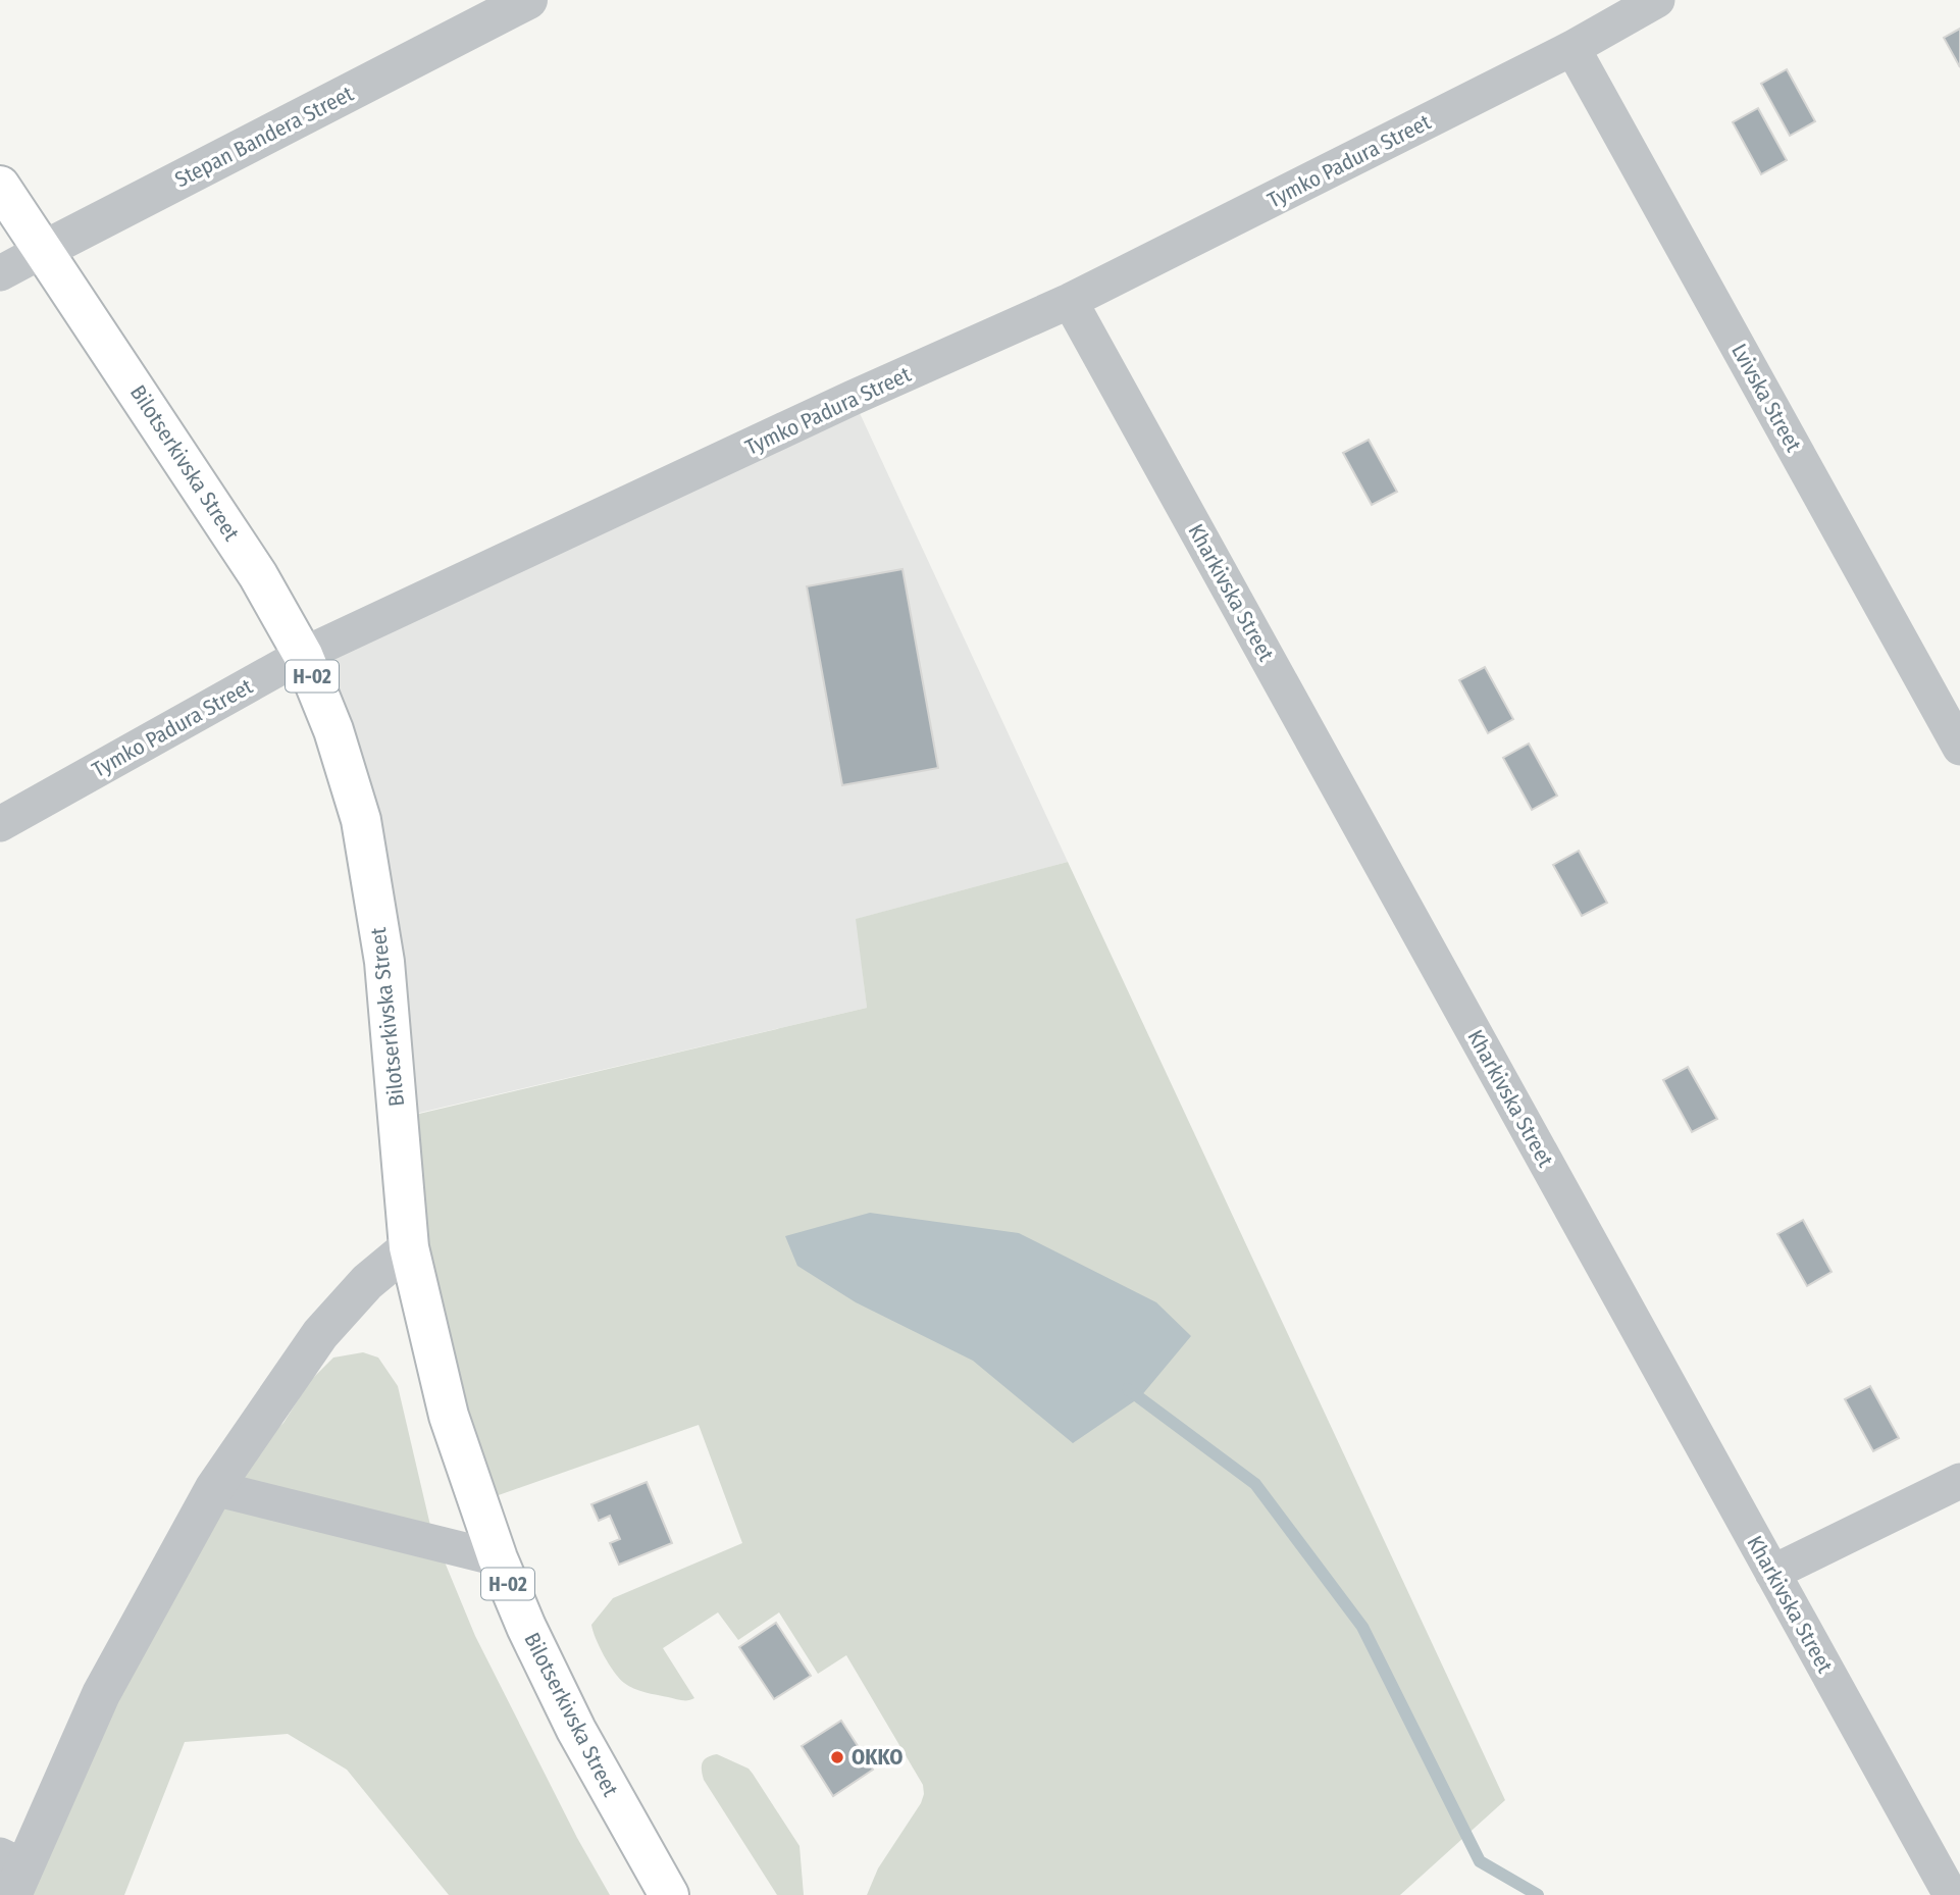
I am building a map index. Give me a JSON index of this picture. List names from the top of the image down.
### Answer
{
  "streets": {
    "main road": ["Bilotserkivska Street", "Н-02"],
    "street": [
      "Stepan Bandera Street",
      "Tymko Padura Street",
      "Lvivska Street",
      "Kharkivska Street"
    ]
  },
  "crossings": [
    ["Stepan Bandera Street", "Bilotserkivska Street"],
    ["Tymko Padura Street", "Lvivska Street"],
    ["Tymko Padura Street", "Bilotserkivska Street"],
    ["Tymko Padura Street", "Kharkivska Street"]
  ],
  "places": ["OKKO"]
}
